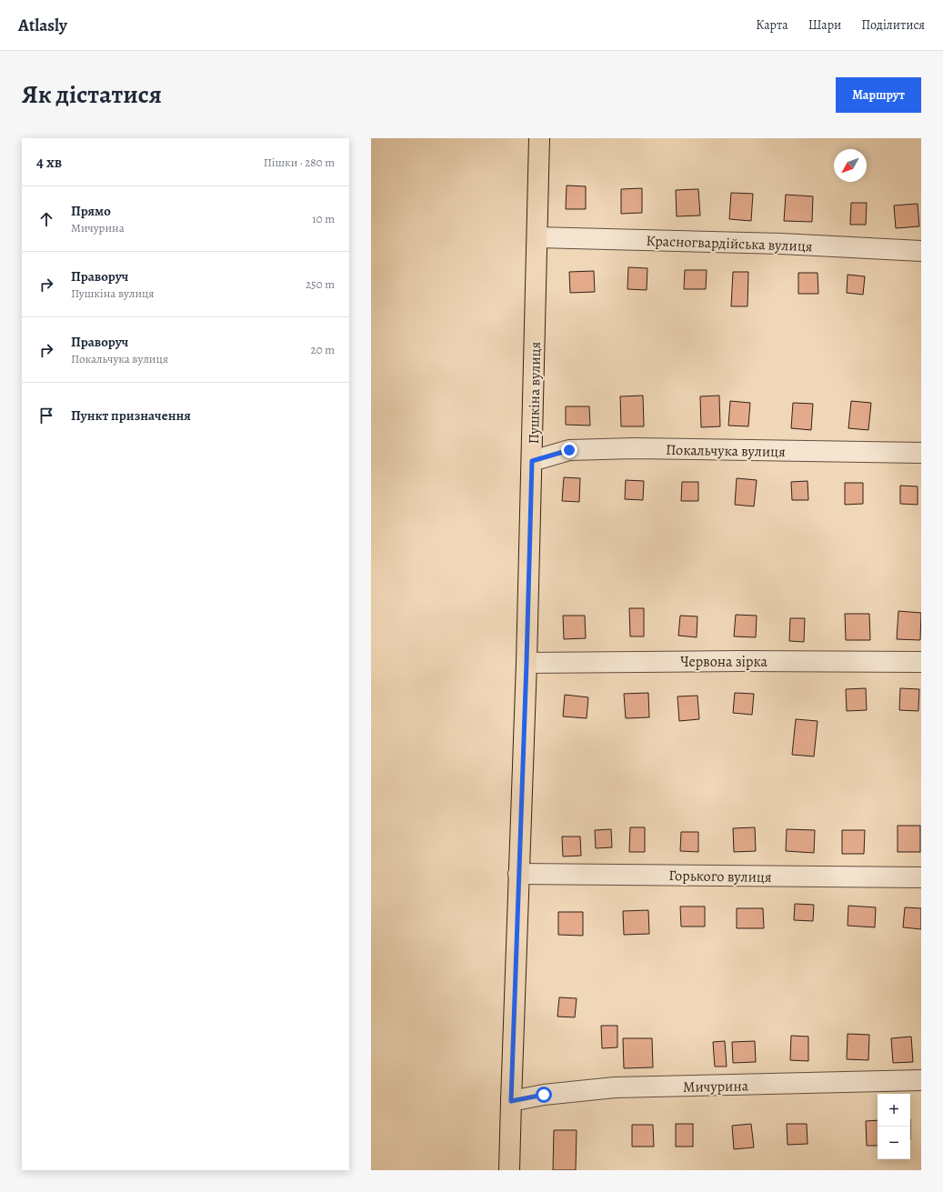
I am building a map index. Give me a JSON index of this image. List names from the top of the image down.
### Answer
{
  "streets": {
    "main road": ["Пушкіна вулиця"],
    "street": [
      "Красногвардійська вулиця",
      "Покальчука вулиця",
      "Червона зірка",
      "Горького вулиця",
      "Мичурина"
    ]
  },
  "crossings": [
    ["Красногвардійська вулиця", "Пушкіна вулиця"],
    ["Пушкіна вулиця", "Покальчука вулиця"],
    ["Пушкіна вулиця", "Червона зірка"],
    ["Пушкіна вулиця", "Горького вулиця"],
    ["Пушкіна вулиця", "Мичурина"]
  ],
  "north": "bottom left",
  "page": {
    "header": "Atlasly",
    "nav": ["Карта", "Шари", "Поділитися"],
    "title": "Як дістатися",
    "buttons": "Маршрут",
    "heading": ["4 хв", "Пішки · 280 m"],
    "list": [
      ["Прямо", "Мичурина", "10 m"],
      ["Праворуч", "Пушкіна вулиця", "250 m"],
      ["Праворуч", "Покальчука вулиця", "20 m"],
      "Пункт призначення"
    ],
    "map_buttons": ["+", "−"]
  }
}
